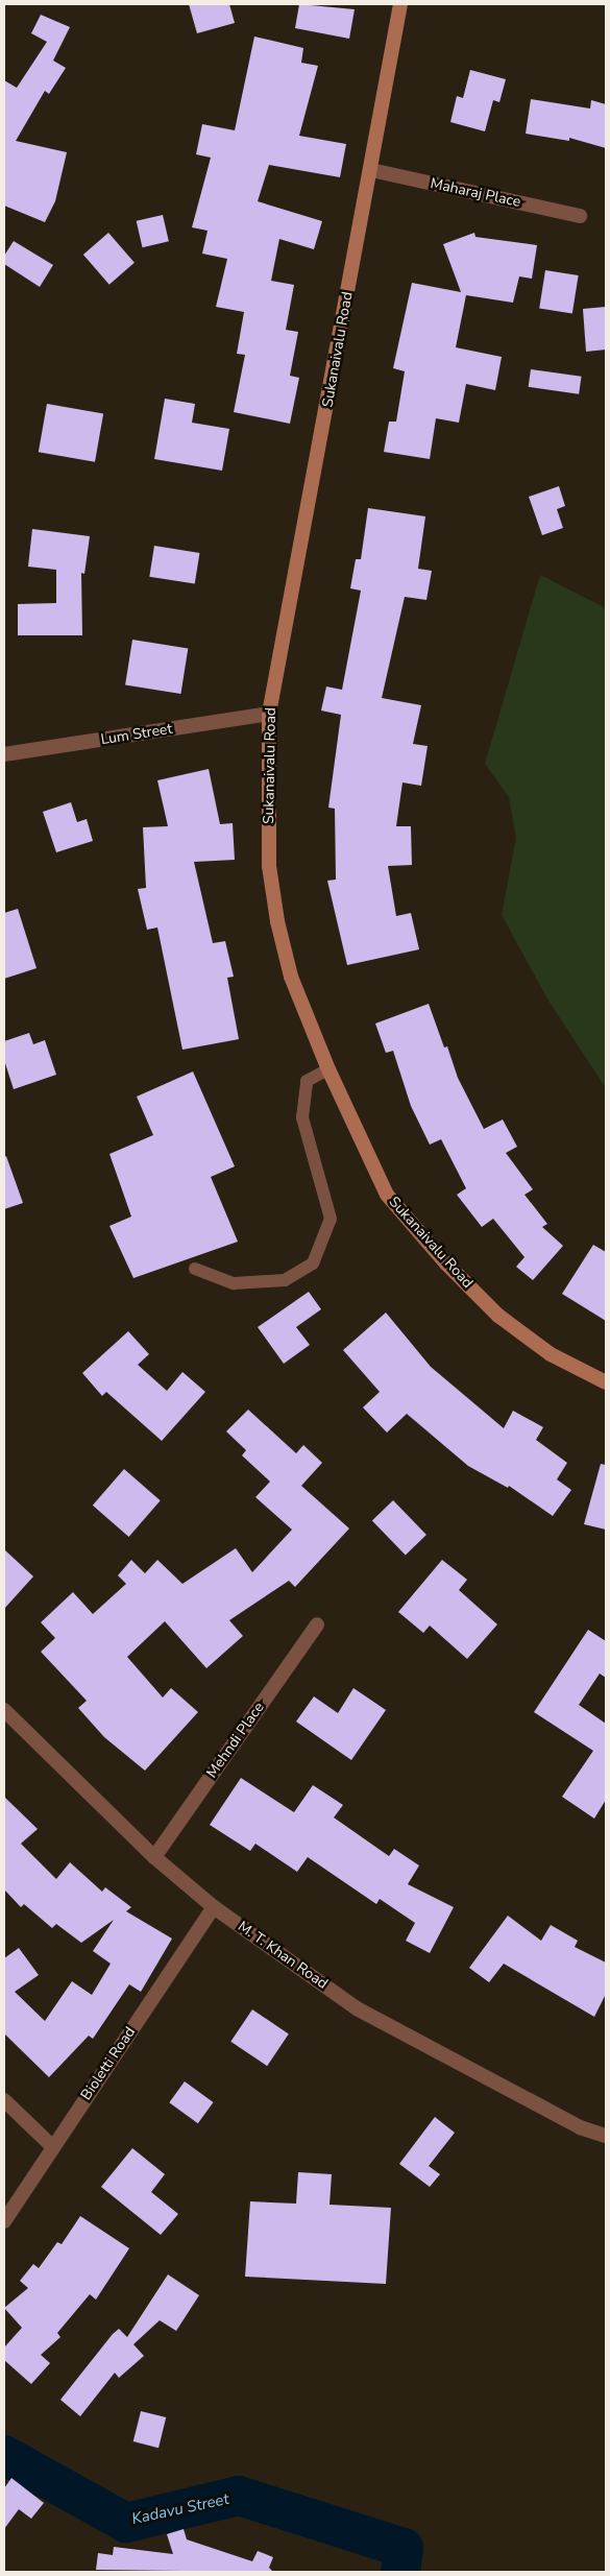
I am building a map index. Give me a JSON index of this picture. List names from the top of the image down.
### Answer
{
  "streets": {
    "main road": ["Sukanaivalu Road"],
    "street": [
      "Maharaj Place",
      "Lum Street",
      "Mehndi Place",
      "M. T. Khan Road",
      "Bioletti Road"
    ]
  },
  "crossings": [
    ["Maharaj Place", "Sukanaivalu Road"],
    ["Sukanaivalu Road", "Lum Street"],
    ["Mehndi Place", "M. T. Khan Road"],
    ["M. T. Khan Road", "Bioletti Road"]
  ],
  "water": ["Kadavu Street"]
}
